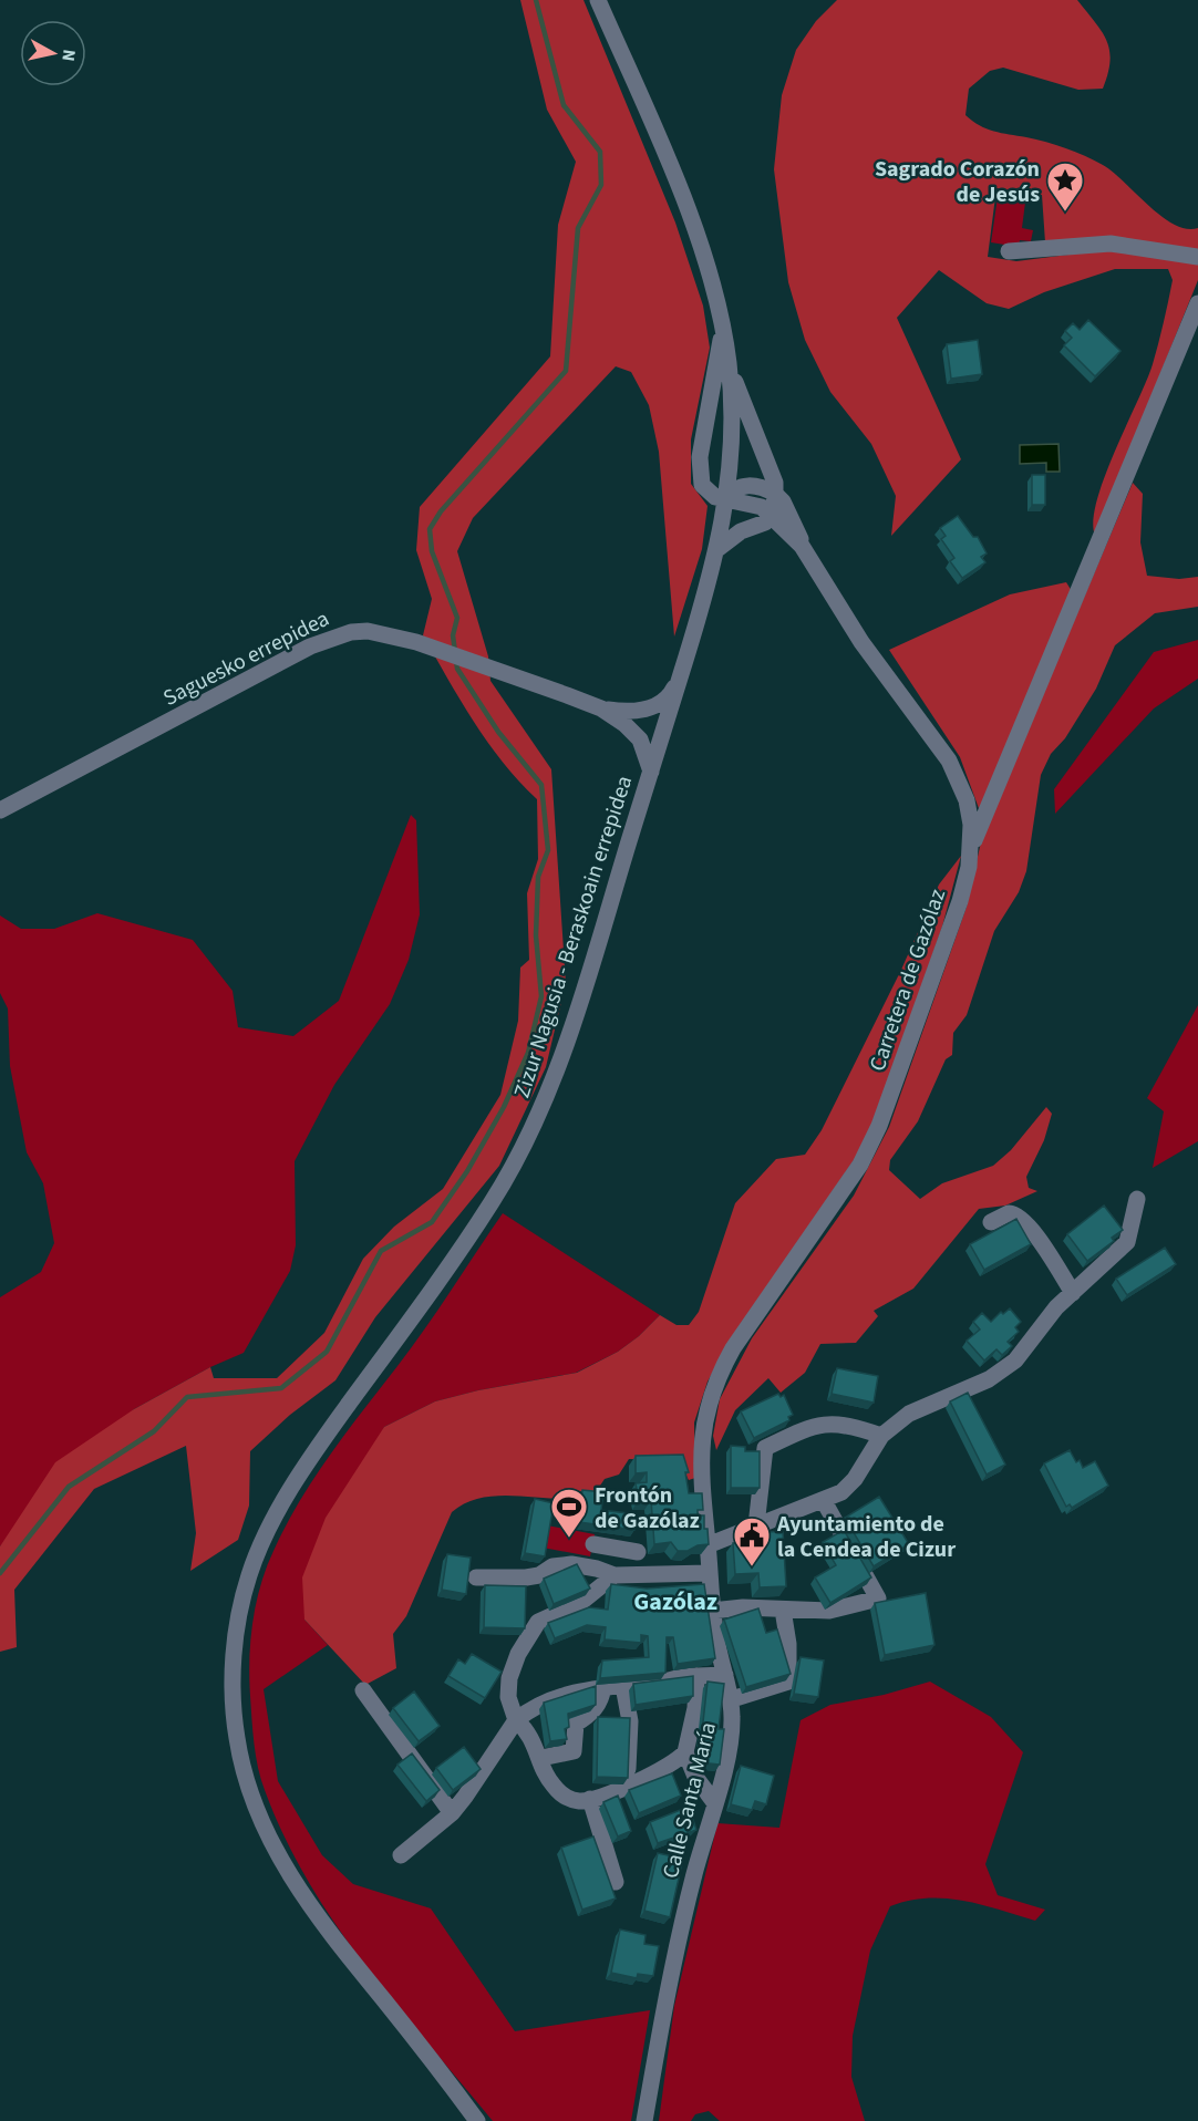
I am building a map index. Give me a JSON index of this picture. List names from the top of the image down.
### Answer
{
  "streets": {
    "street": [
      "Saguesko errepidea",
      "Zizur Nagusia - Beraskoain errepidea",
      "Carretera de Gazólaz",
      "Calle Santa María"
    ]
  },
  "crossings": [
    ["Carretera de Gazólaz", "Calle Santa María"]
  ],
  "districts": ["Gazólaz"],
  "places": {
    "place": ["Sagrado Corazón de Jesús"],
    "sports": ["Frontón de Gazólaz"],
    "public building": ["Ayuntamiento de la Cendea de Cizur"]
  },
  "north": "right"
}
